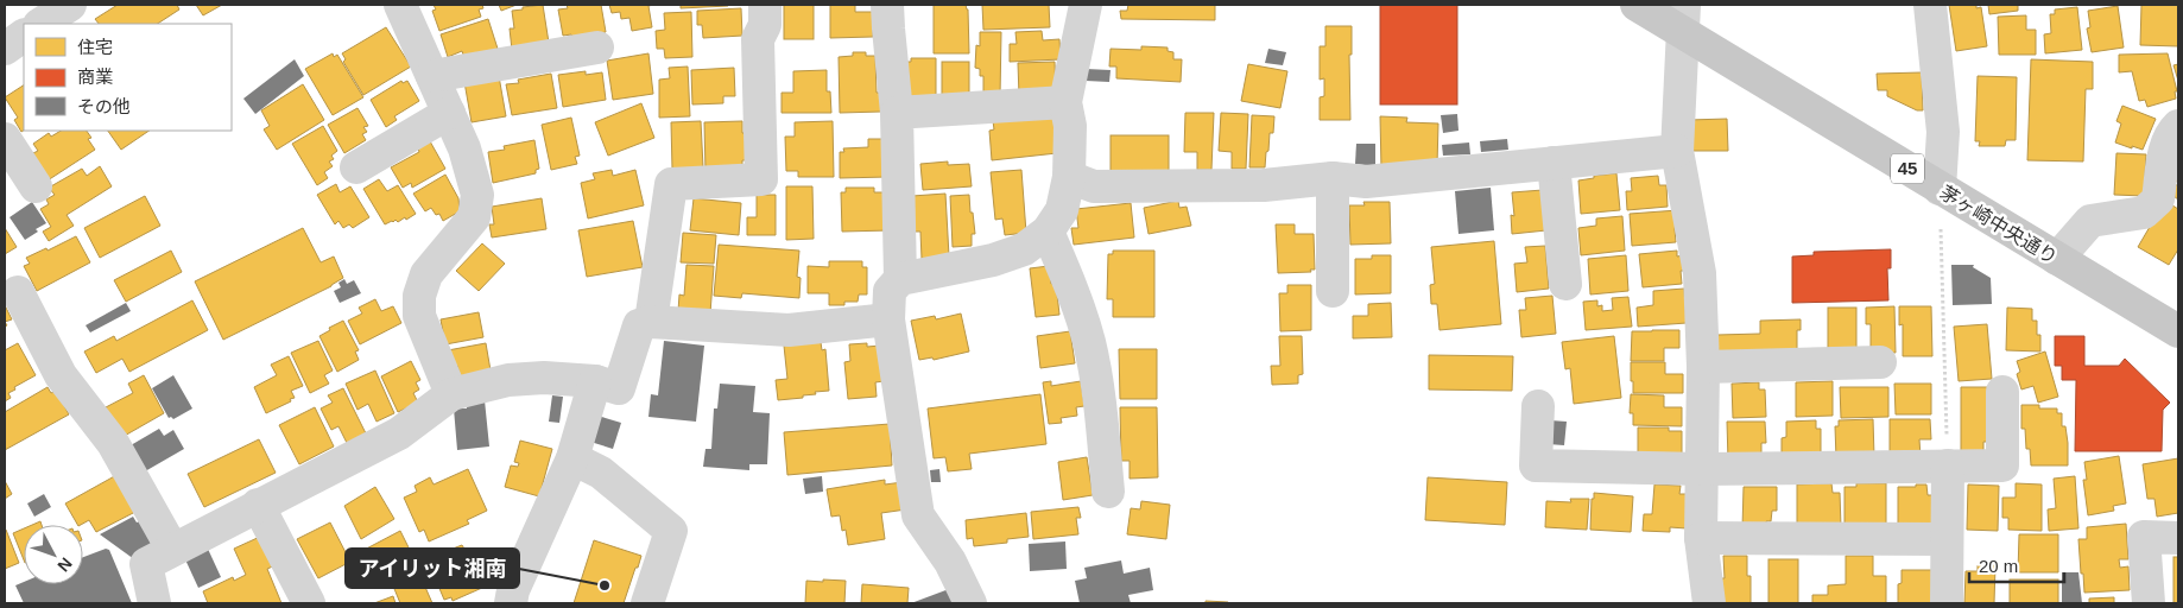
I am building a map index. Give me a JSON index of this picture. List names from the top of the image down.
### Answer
{
  "streets": {
    "main road": ["45", "茅ヶ崎中央通り"]
  },
  "places": ["アイリット湘南"],
  "legend": ["住宅", "商業", "その他"],
  "scale_bar": "20 m",
  "north": "bottom right"
}
